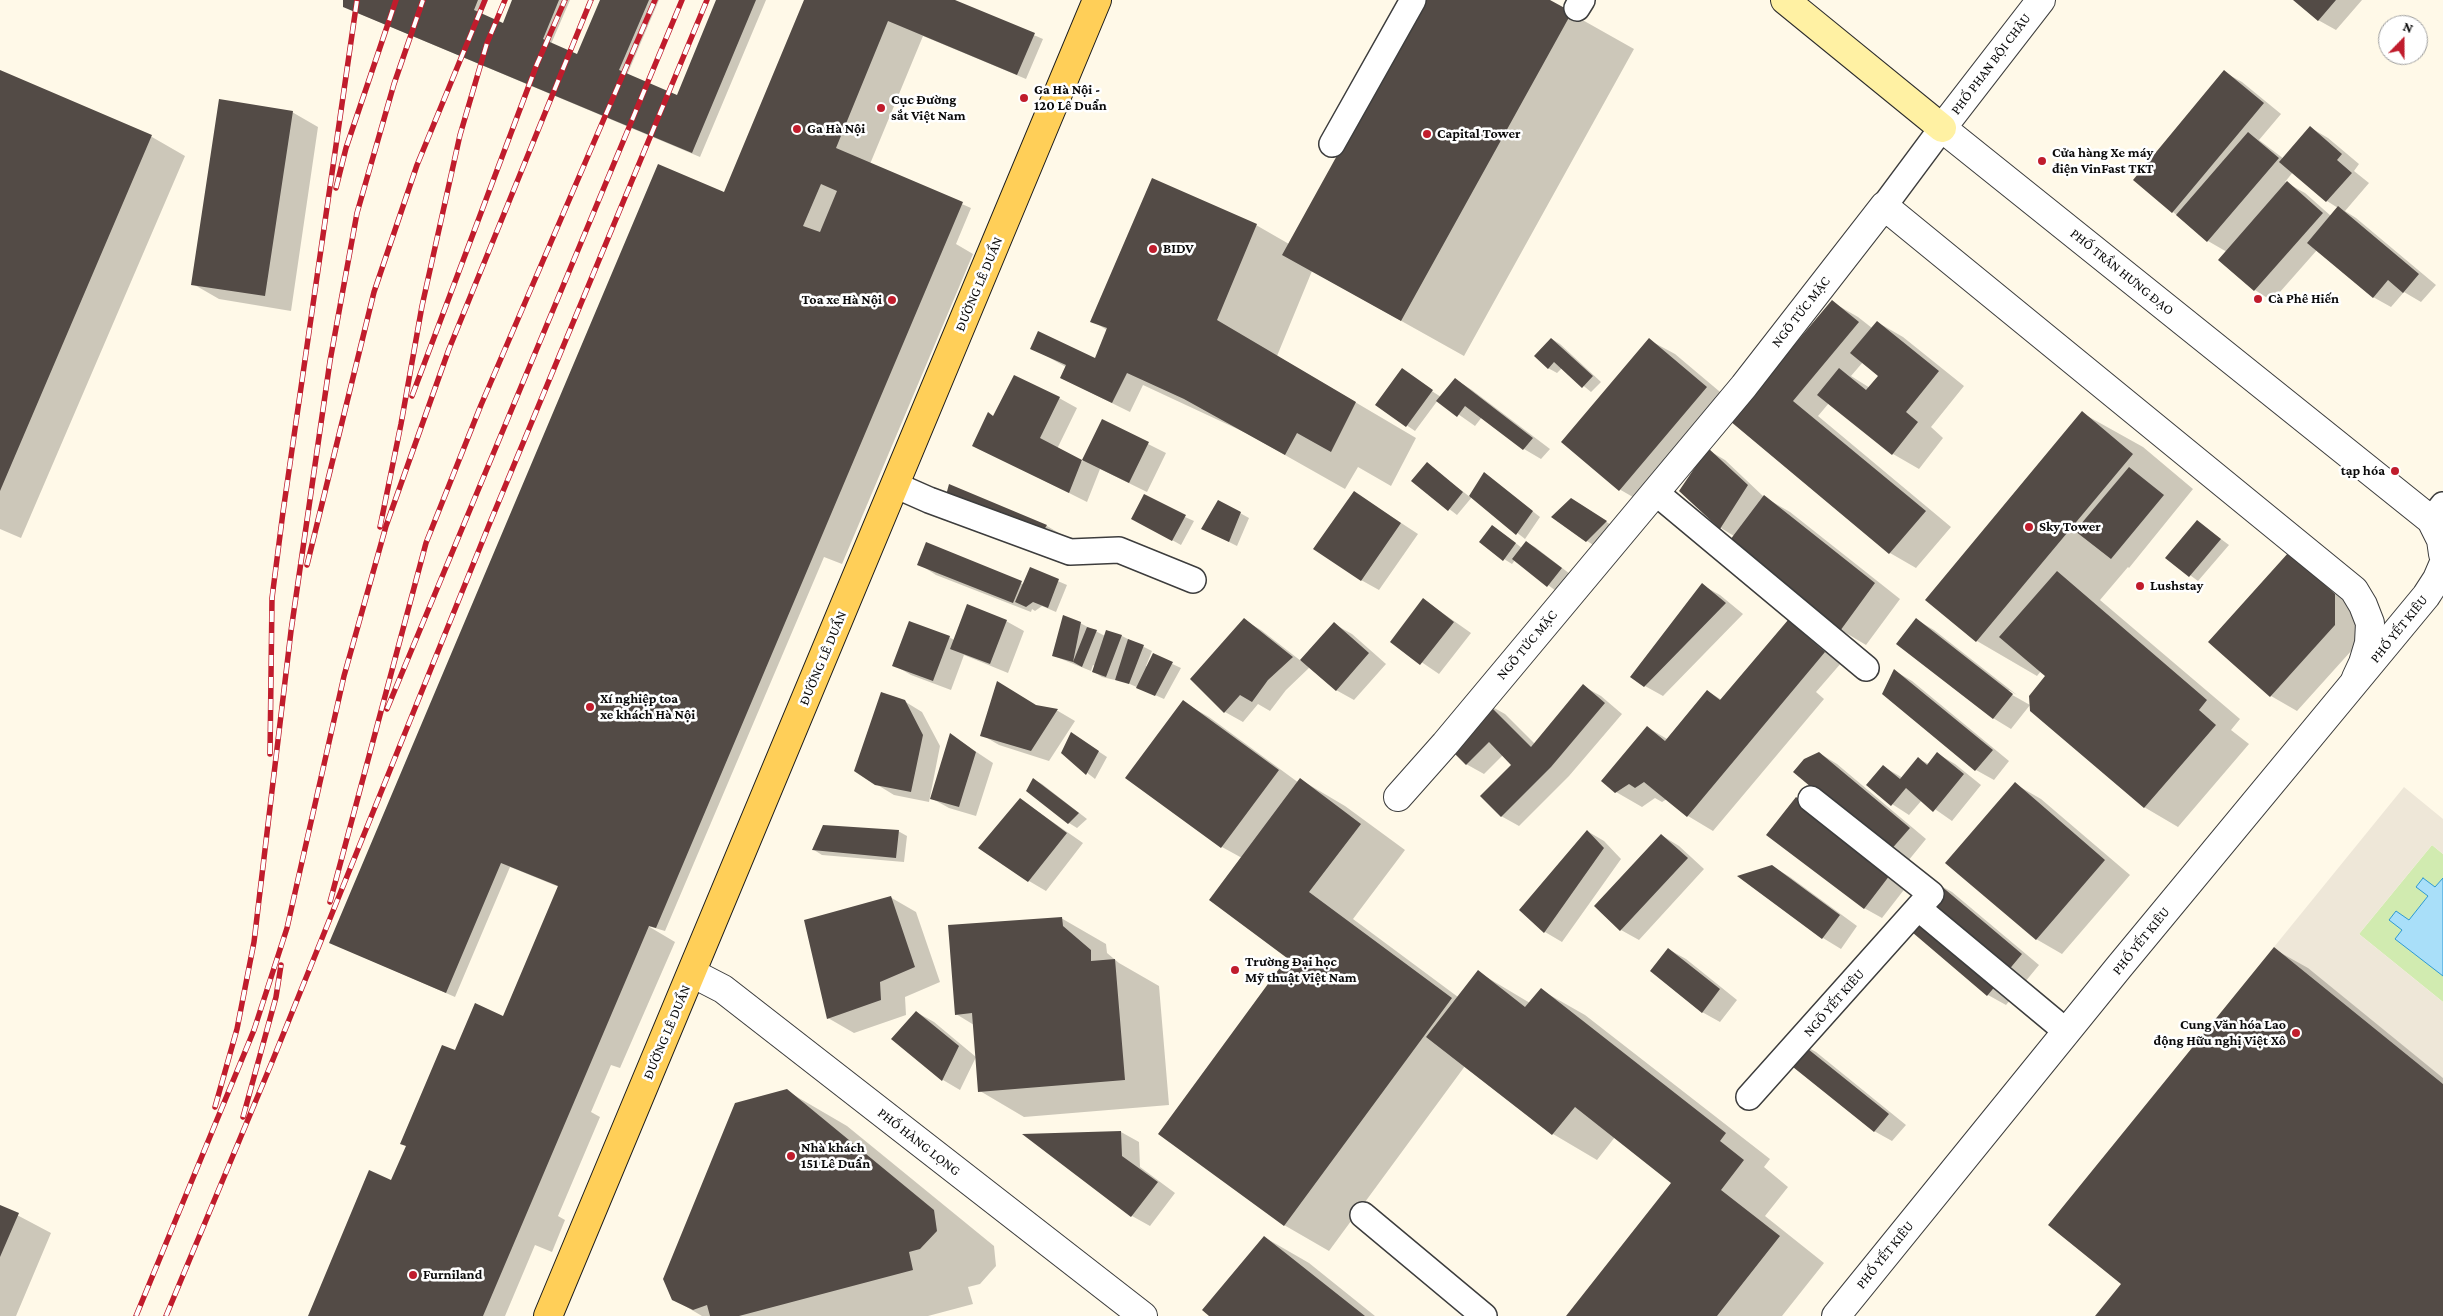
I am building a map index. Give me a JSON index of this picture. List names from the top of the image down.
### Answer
{
  "streets": {
    "main road": ["PHỐ TRẦN HƯNG ĐẠO", "ĐƯỜNG LÊ DUẨN"],
    "street": [
      "PHỐ PHAN BỘI CHÂU",
      "NGÕ TỨC MẶC",
      "PHỐ YẾT KIÊU",
      "PHỐ HÀNG LỌNG"
    ],
    "lane": ["NGÕ YẾT KIÊU"]
  },
  "crossings": [
    ["PHỐ PHAN BỘI CHÂU", "PHỐ TRẦN HƯNG ĐẠO"],
    ["PHỐ PHAN BỘI CHÂU", "NGÕ TỨC MẶC"],
    ["PHỐ TRẦN HƯNG ĐẠO", "NGÕ TỨC MẶC"],
    ["ĐƯỜNG LÊ DUẨN", "PHỐ HÀNG LỌNG"]
  ],
  "places": [
    "Ga Hà Nội - 120 Lê Duẩn",
    "Cục Đường sắt Việt Nam",
    "Ga Hà Nội",
    "Capital Tower",
    "Cửa hàng Xe máy điện VinFast TKT",
    "BIDV",
    "Cà Phê Hiến",
    "Toa xe Hà Nội",
    "tạp hóa",
    "Sky Tower",
    "Lushstay",
    "Xí nghiệp toa xe khách Hà Nội",
    "Trường Đại học Mỹ thuật Việt Nam",
    "Cung Văn hóa Lao động Hữu nghị Việt Xô",
    "Nhà khách 151 Lê Duẩn",
    "Furniland"
  ],
  "north": "top"
}
